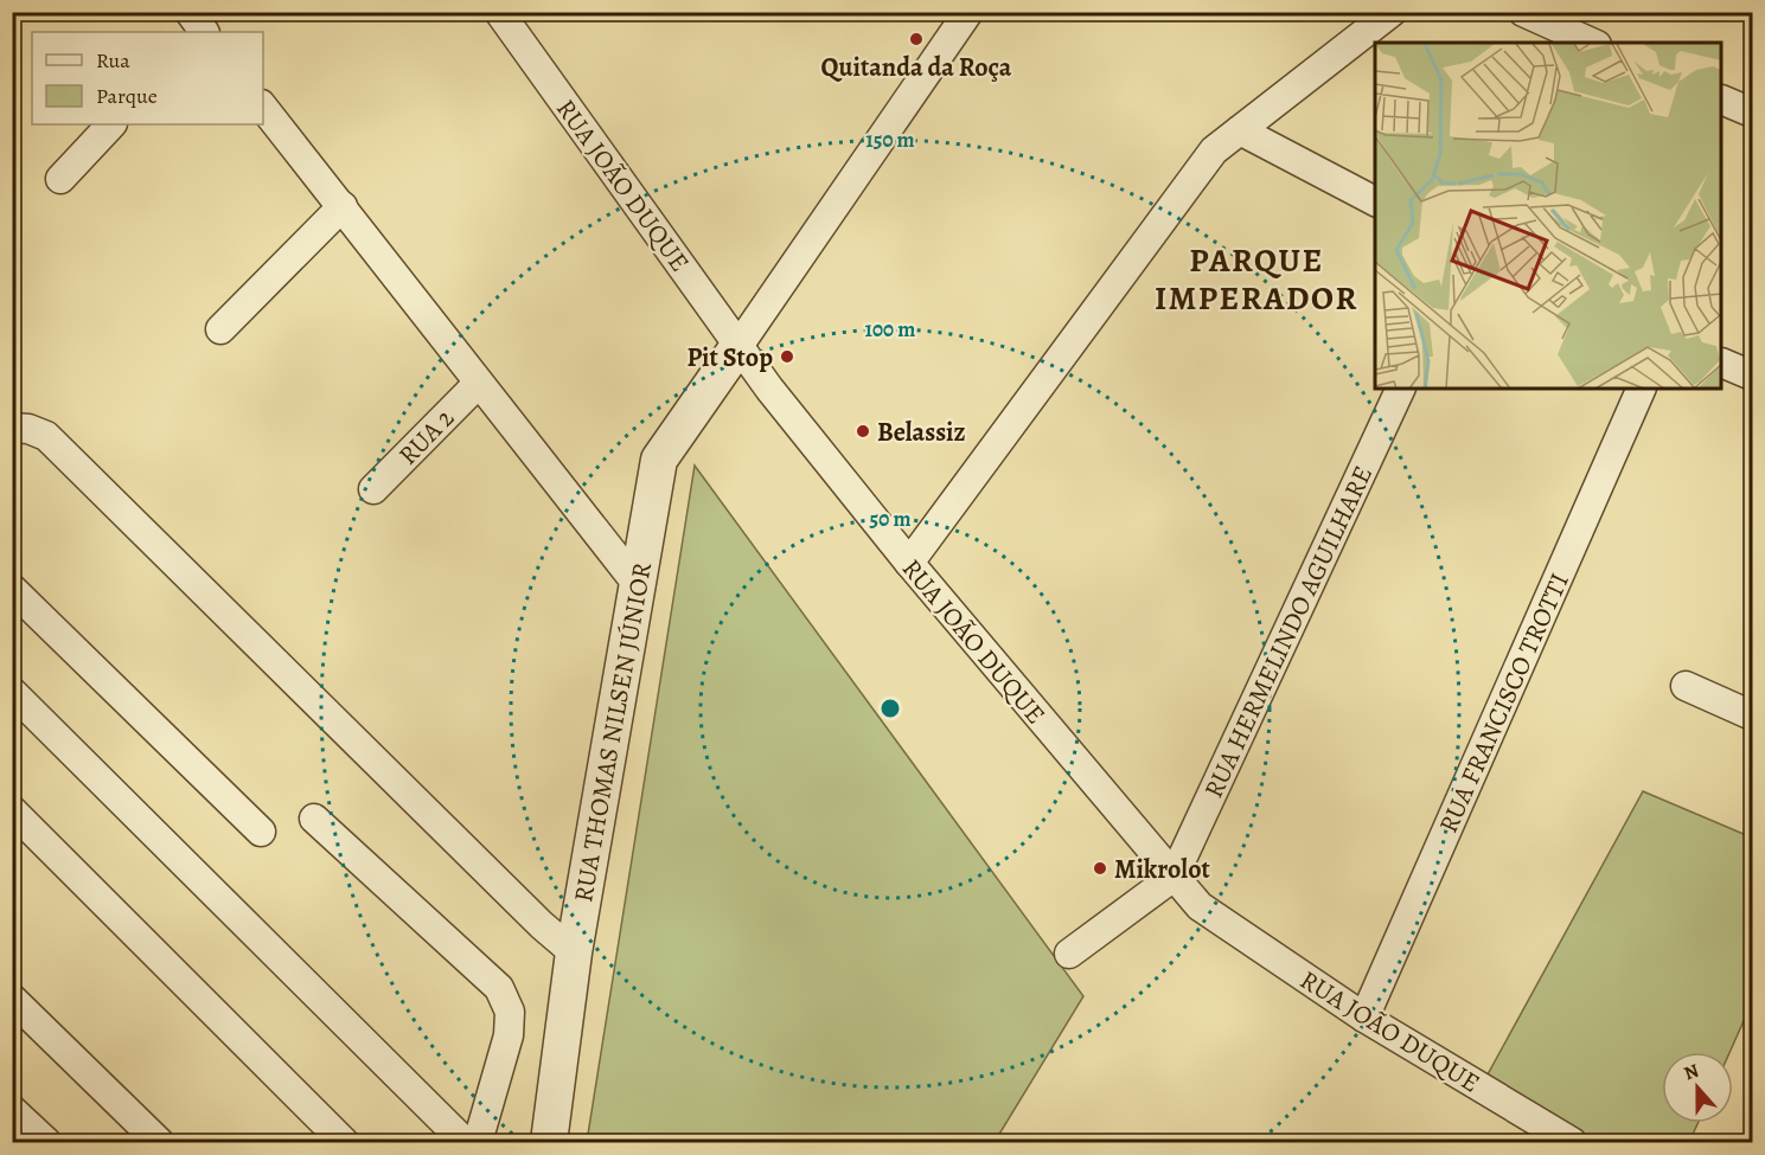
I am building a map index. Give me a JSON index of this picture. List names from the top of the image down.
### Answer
{
  "streets": {
    "street": [
      "RUA JOÃO DUQUE",
      "RUA 2",
      "RUA HERMELINDO AGUILHARE",
      "RUA FRANCISCO TROTTI",
      "RUA THOMAS NILSEN JÚNIOR"
    ]
  },
  "crossings": [
    ["RUA JOÃO DUQUE", "RUA HERMELINDO AGUILHARE"],
    ["RUA JOÃO DUQUE", "RUA FRANCISCO TROTTI"],
    ["RUA JOÃO DUQUE", "RUA THOMAS NILSEN JÚNIOR"]
  ],
  "districts": ["PARQUE IMPERADOR"],
  "places": [
    "Quitanda da Roça",
    "Pit Stop",
    "Belassiz",
    "Mikrolot"
  ],
  "legend": ["Rua", "Parque"],
  "north": "top",
  "rings": ["150 m", "100 m", "50 m"]
}
